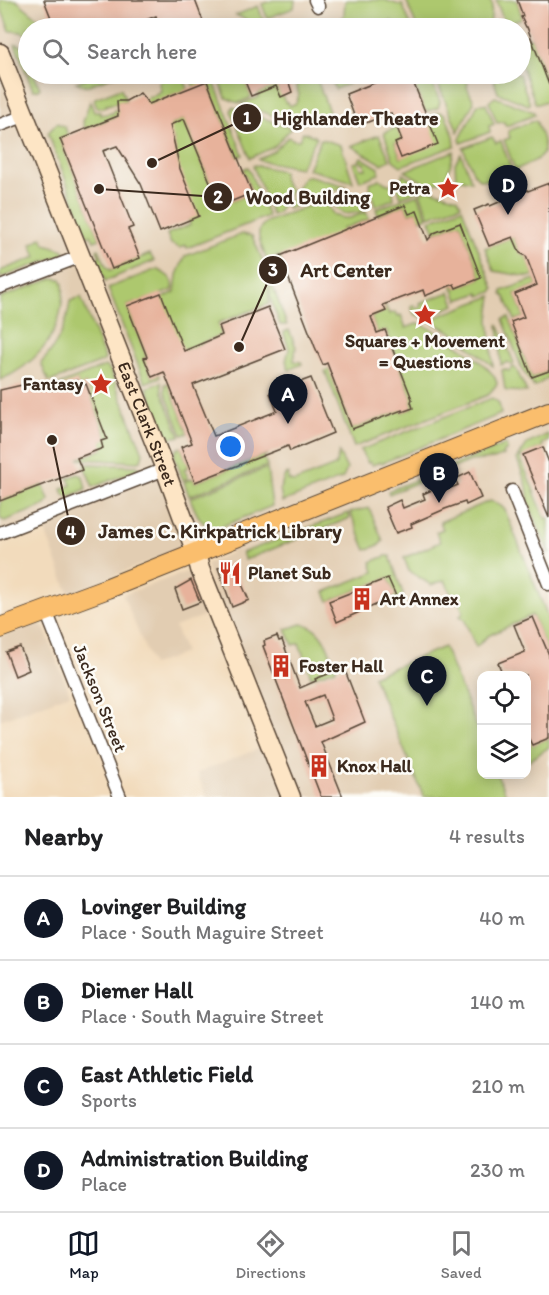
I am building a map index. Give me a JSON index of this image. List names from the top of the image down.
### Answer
{
  "streets": {
    "street": ["East Clark Street", "Jackson Street"]
  },
  "places": {
    "other": [
      "Highlander Theatre",
      "Wood Building",
      "Art Center",
      "James C. Kirkpatrick Library"
    ],
    "place": ["Petra", "Squares + Movement = Questions", "Fantasy"],
    "restaurant": ["Planet Sub"],
    "building": ["Art Annex", "Foster Hall", "Knox Hall"]
  },
  "page": {
    "search": "Search here",
    "pins": [
      "D",
      "A",
      "B",
      "C"
    ],
    "heading": ["Nearby", "4 results"],
    "list": [
      {
        "mark": "A",
        "name": "Lovinger Building",
        "note": "Place · South Maguire Street",
        "value": "40 m"
      },
      {
        "mark": "B",
        "name": "Diemer Hall",
        "note": "Place · South Maguire Street",
        "value": "140 m"
      },
      {
        "mark": "C",
        "name": "East Athletic Field",
        "note": "Sports",
        "value": "210 m"
      },
      {
        "mark": "D",
        "name": "Administration Building",
        "note": "Place",
        "value": "230 m"
      }
    ],
    "nav": ["Map", "Directions", "Saved"]
  }
}
